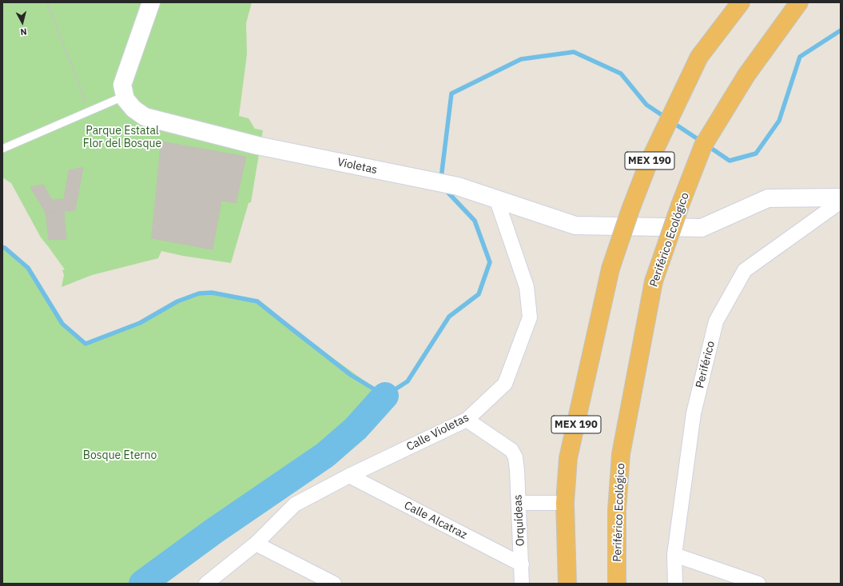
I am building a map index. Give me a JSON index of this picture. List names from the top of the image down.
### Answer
{
  "streets": {
    "highway": ["MEX 190", "Periférico Ecológico"],
    "street": [
      "Violetas",
      "Periférico",
      "Calle Violetas",
      "Calle Alcatraz",
      "Orquídeas"
    ]
  },
  "crossings": [
    ["Violetas", "Calle Violetas"],
    ["Calle Violetas", "Calle Alcatraz"],
    ["Calle Violetas", "Orquídeas"],
    ["Calle Alcatraz", "Orquídeas"]
  ],
  "parks": ["Parque Estatal Flor del Bosque", "Bosque Eterno"],
  "north": "bottom"
}
